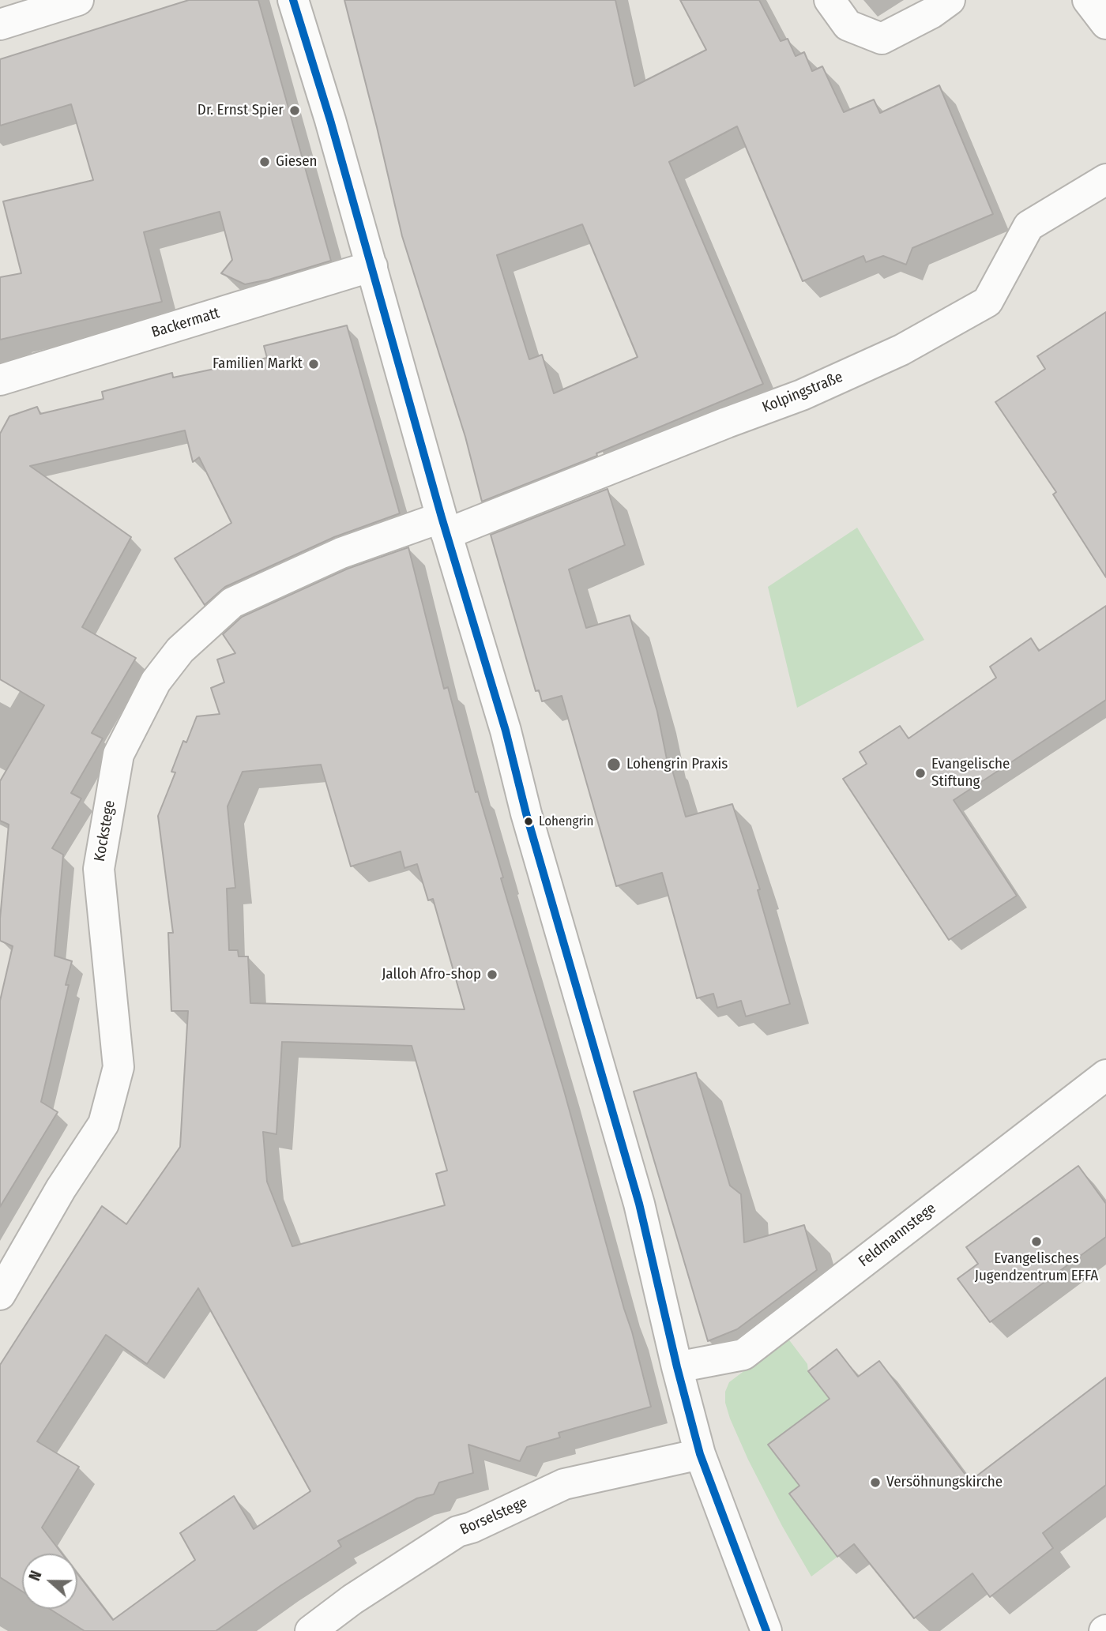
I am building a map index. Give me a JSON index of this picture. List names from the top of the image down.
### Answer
{
  "streets": {
    "street": [
      "Backermatt",
      "Kolpingstraße",
      "Kockstege",
      "Feldmannstege",
      "Borselstege"
    ]
  },
  "crossings": [
    ["Kolpingstraße", "Kockstege"]
  ],
  "places": [
    "Dr. Ernst Spier",
    "Giesen",
    "Familien Markt",
    "Lohengrin Praxis",
    "Evangelische Stiftung",
    "Lohengrin",
    "Jalloh Afro-shop",
    "Evangelisches Jugendzentrum EFFA",
    "Versöhnungskirche"
  ],
  "north": "left"
}
